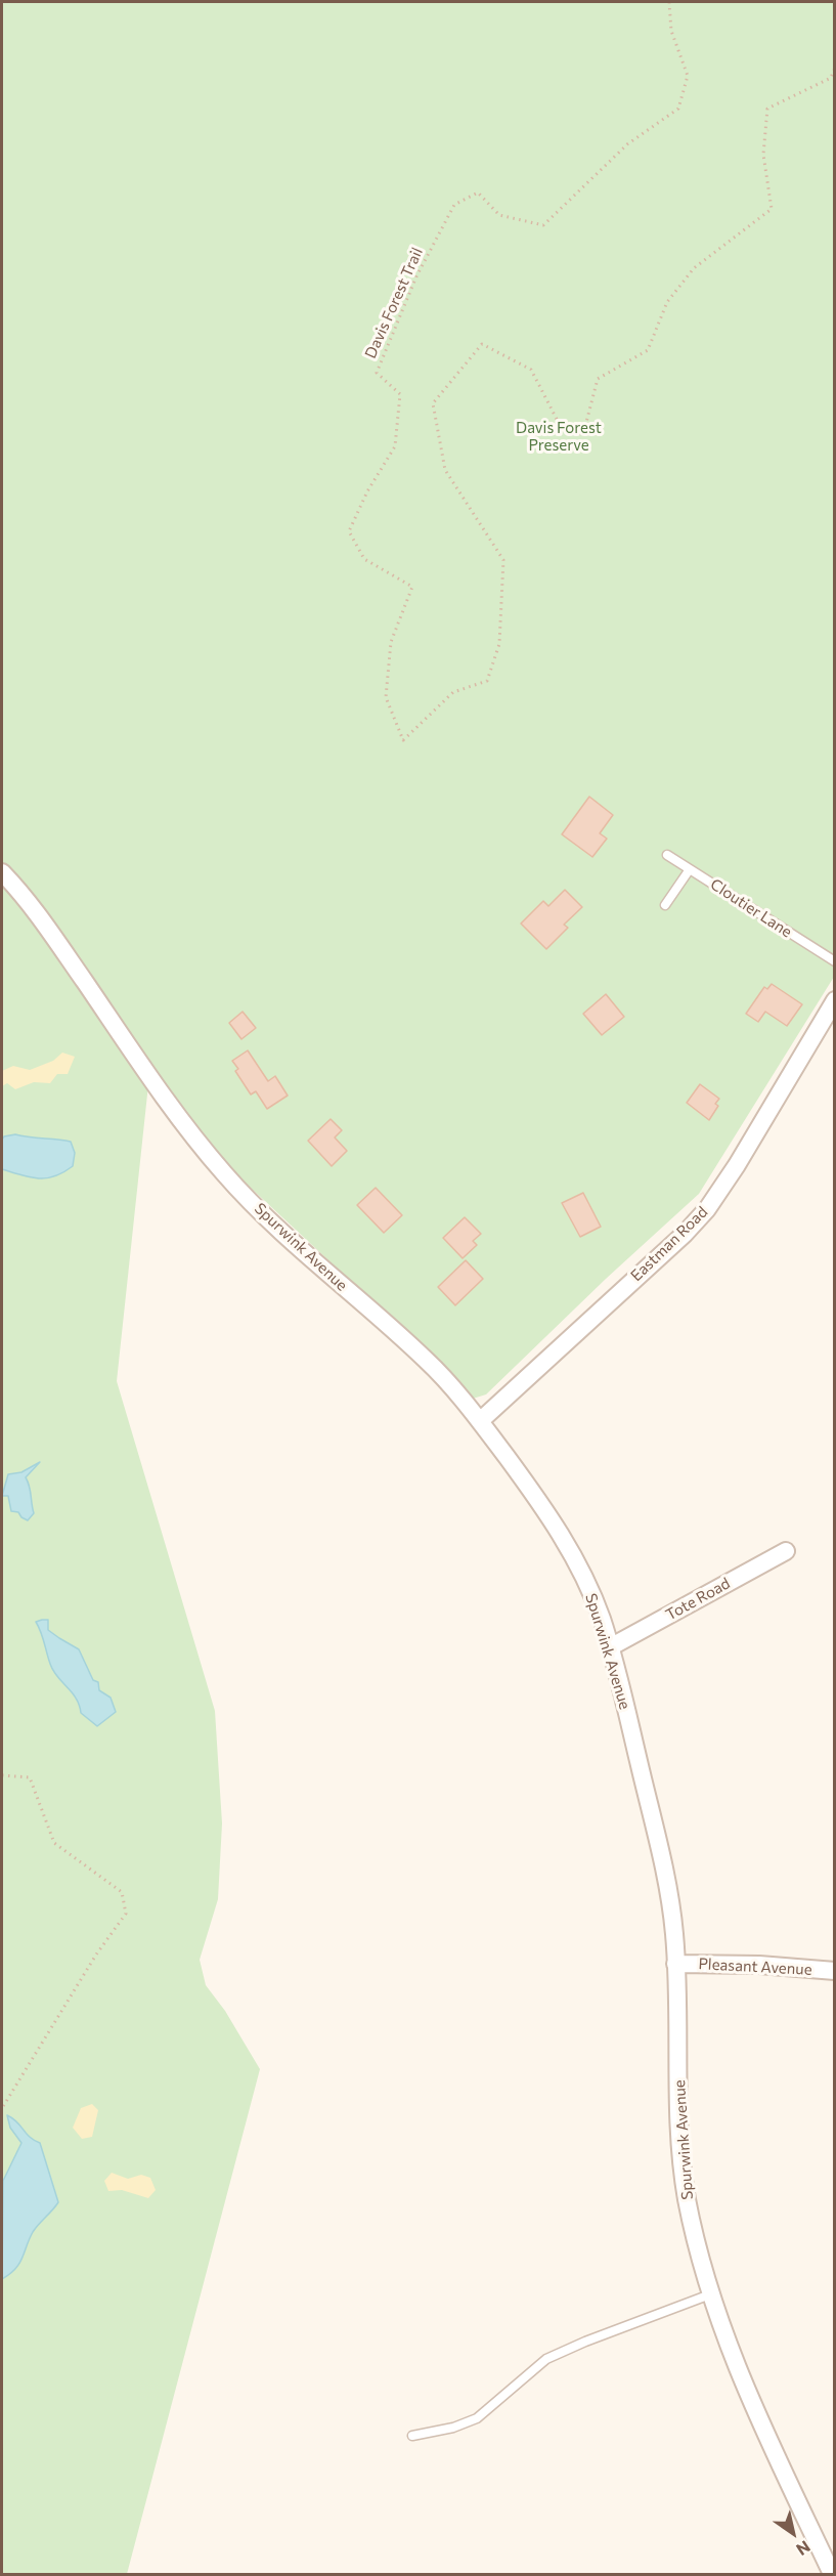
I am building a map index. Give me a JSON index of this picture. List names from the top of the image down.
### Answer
{
  "streets": {
    "street": [
      "Eastman Road",
      "Spurwink Avenue",
      "Tote Road",
      "Pleasant Avenue"
    ],
    "lane": ["Cloutier Lane"],
    "path": ["Davis Forest Trail"]
  },
  "crossings": [
    ["Eastman Road", "Spurwink Avenue"],
    ["Spurwink Avenue", "Tote Road"],
    ["Spurwink Avenue", "Pleasant Avenue"]
  ],
  "parks": ["Davis Forest Preserve"],
  "north": "bottom right"
}
